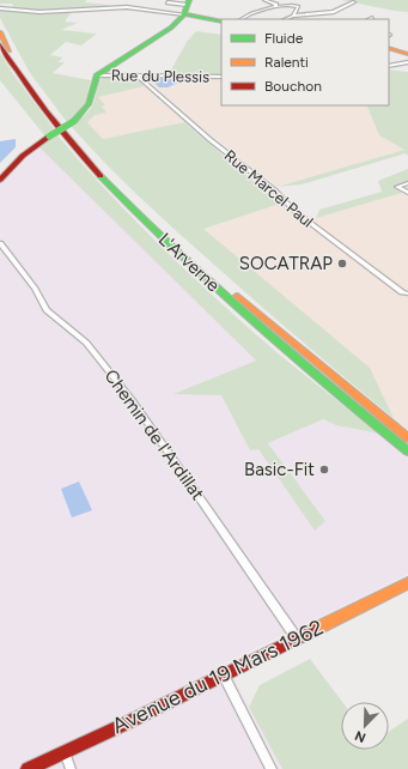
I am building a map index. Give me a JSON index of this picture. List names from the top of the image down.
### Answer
{
  "streets": {
    "main road": ["L'Arverne", "Avenue du 19 Mars 1962"],
    "street": ["Rue du Plessis", "Rue Marcel Paul", "Chemin de l'Ardillat"]
  },
  "crossings": [
    ["Rue du Plessis", "Rue Marcel Paul"],
    ["Chemin de l'Ardillat", "Avenue du 19 Mars 1962"]
  ],
  "places": ["SOCATRAP", "Basic-Fit"],
  "legend": ["Fluide", "Ralenti", "Bouchon"],
  "north": "bottom left"
}
